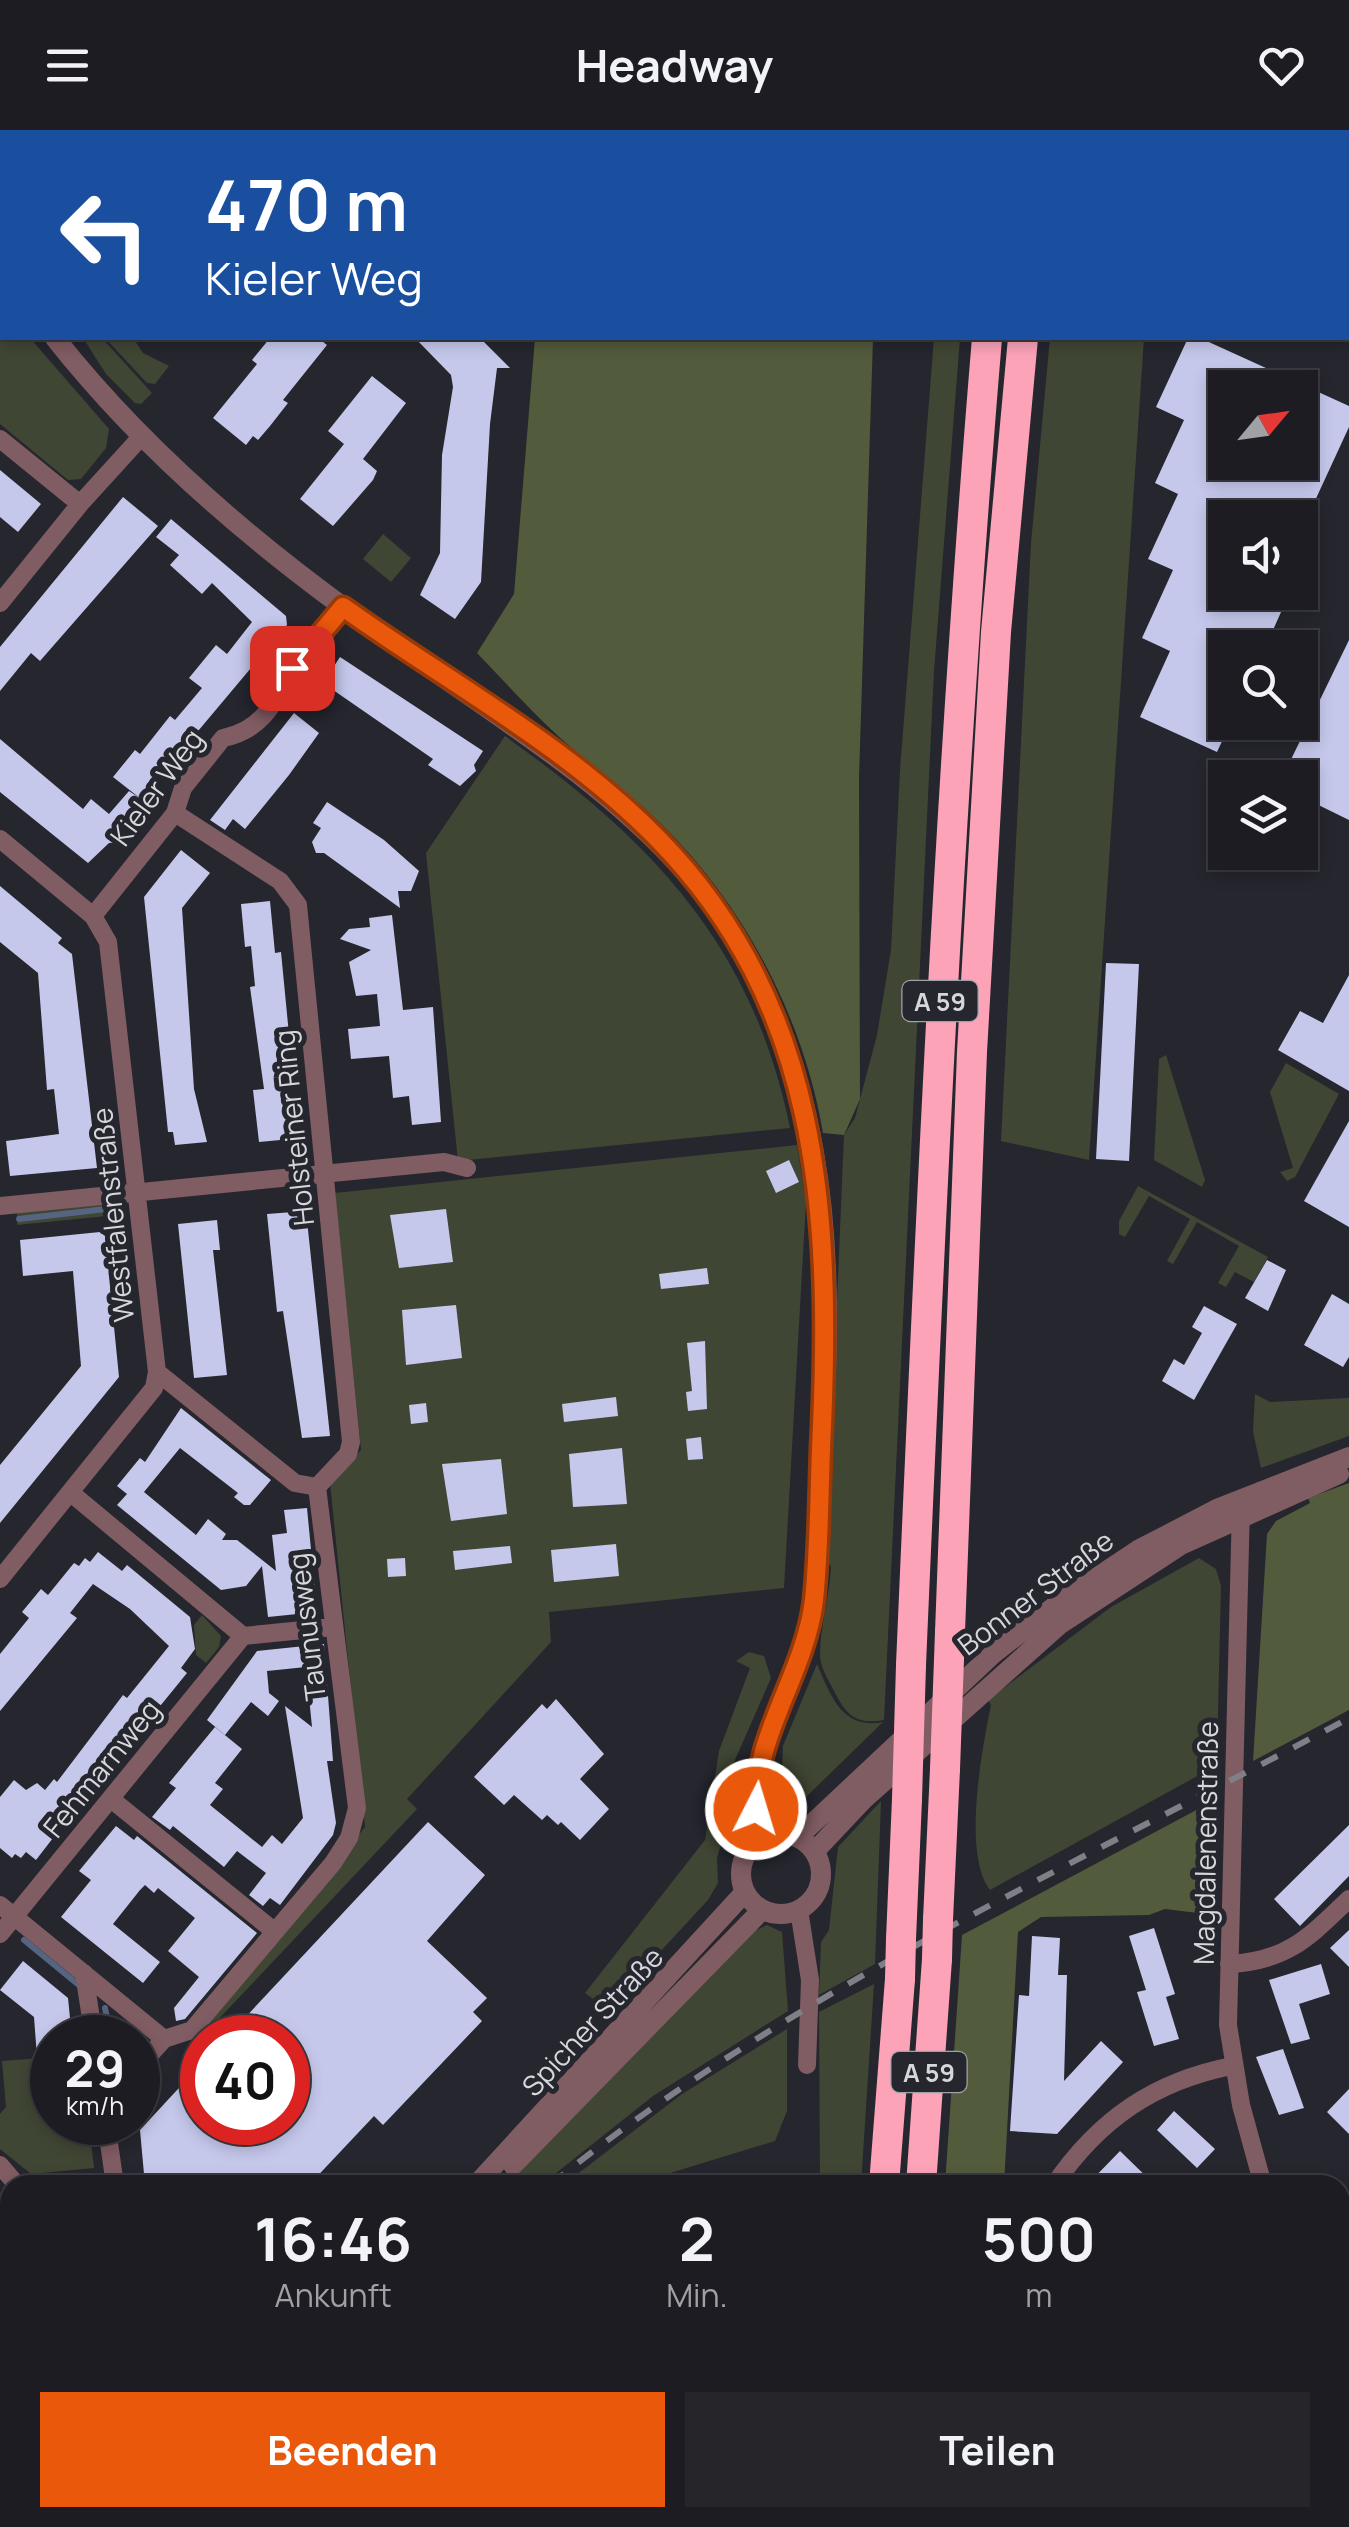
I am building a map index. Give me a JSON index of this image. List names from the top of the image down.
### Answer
{
  "streets": {
    "highway": ["A 59"],
    "street": [
      "Kieler Weg",
      "Holsteiner Ring",
      "Westfalenstraße",
      "Bonner Straße",
      "Taunusweg",
      "Fehmarnweg",
      "Magdalenenstraße",
      "Spicher Straße"
    ]
  },
  "crossings": [
    ["Kieler Weg", "Holsteiner Ring"],
    ["Kieler Weg", "Westfalenstraße"],
    ["Holsteiner Ring", "Taunusweg"],
    ["Bonner Straße", "Magdalenenstraße"],
    ["Bonner Straße", "Spicher Straße"]
  ],
  "north": "top right",
  "page": {
    "header": "Headway",
    "turn": ["470 m", "Kieler Weg"],
    "speed": "29 km/h",
    "limit": "40",
    "eta": [
      "16:46",
      "Ankunft",
      "2",
      "Min.",
      "500",
      "m"
    ],
    "buttons": ["Beenden", "Teilen"]
  }
}
